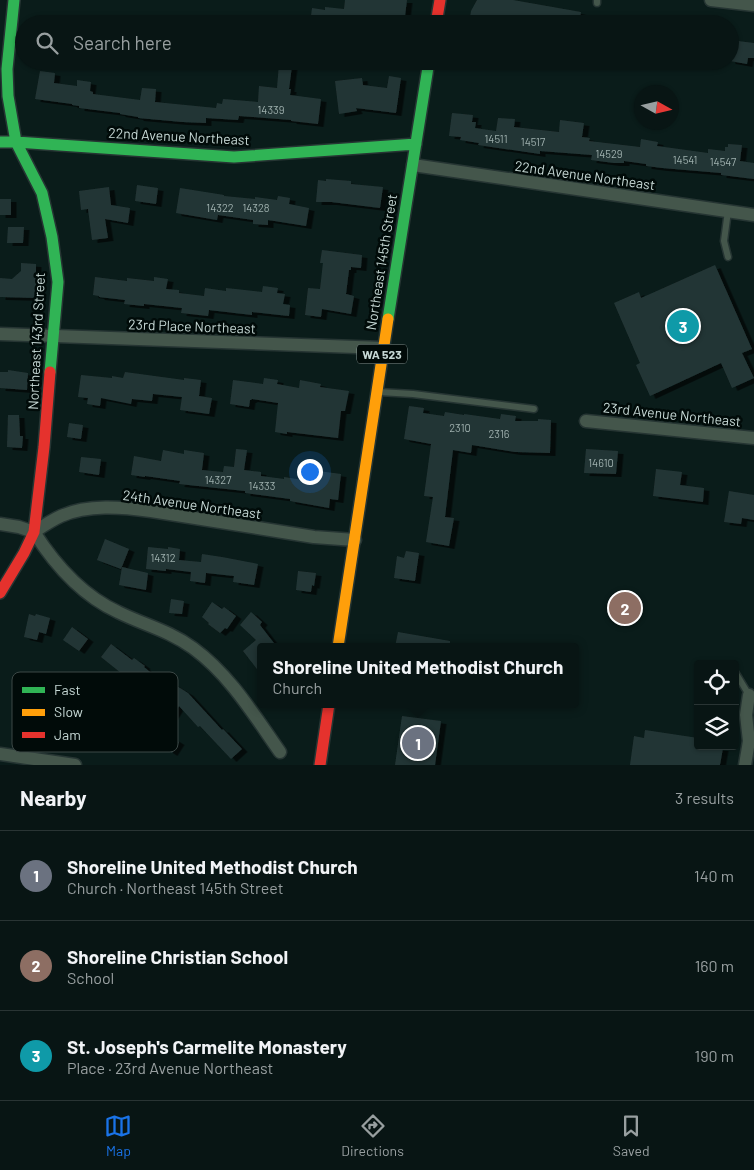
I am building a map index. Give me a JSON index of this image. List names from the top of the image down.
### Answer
{
  "streets": {
    "street": [
      "22nd Avenue Northeast",
      "Northeast 145th Street",
      "23rd Place Northeast",
      "Northeast 143rd Street",
      "WA 523",
      "23rd Avenue Northeast",
      "24th Avenue Northeast"
    ]
  },
  "crossings": [
    ["22nd Avenue Northeast", "Northeast 145th Street"],
    ["22nd Avenue Northeast", "Northeast 143rd Street"],
    ["Northeast 145th Street", "23rd Place Northeast"],
    ["Northeast 145th Street", "24th Avenue Northeast"],
    ["23rd Place Northeast", "Northeast 143rd Street"],
    ["Northeast 143rd Street", "24th Avenue Northeast"]
  ],
  "house_numbers": [
    "14339",
    "14511",
    "14517",
    "14529",
    "14541",
    "14547",
    "14322",
    "14328",
    "2310",
    "2316",
    "14610",
    "14327",
    "14333",
    "14312"
  ],
  "legend": ["Fast", "Slow", "Jam"],
  "north": "right",
  "page": {
    "search": "Search here",
    "pins": ["3", "2", "1"],
    "popup": ["Shoreline United Methodist Church", "Church"],
    "heading": ["Nearby", "3 results"],
    "list": [
      {
        "mark": "1",
        "name": "Shoreline United Methodist Church",
        "note": "Church · Northeast 145th Street",
        "value": "140 m"
      },
      {
        "mark": "2",
        "name": "Shoreline Christian School",
        "note": "School",
        "value": "160 m"
      },
      {
        "mark": "3",
        "name": "St. Joseph's Carmelite Monastery",
        "note": "Place · 23rd Avenue Northeast",
        "value": "190 m"
      }
    ],
    "nav": ["Map", "Directions", "Saved"]
  }
}
